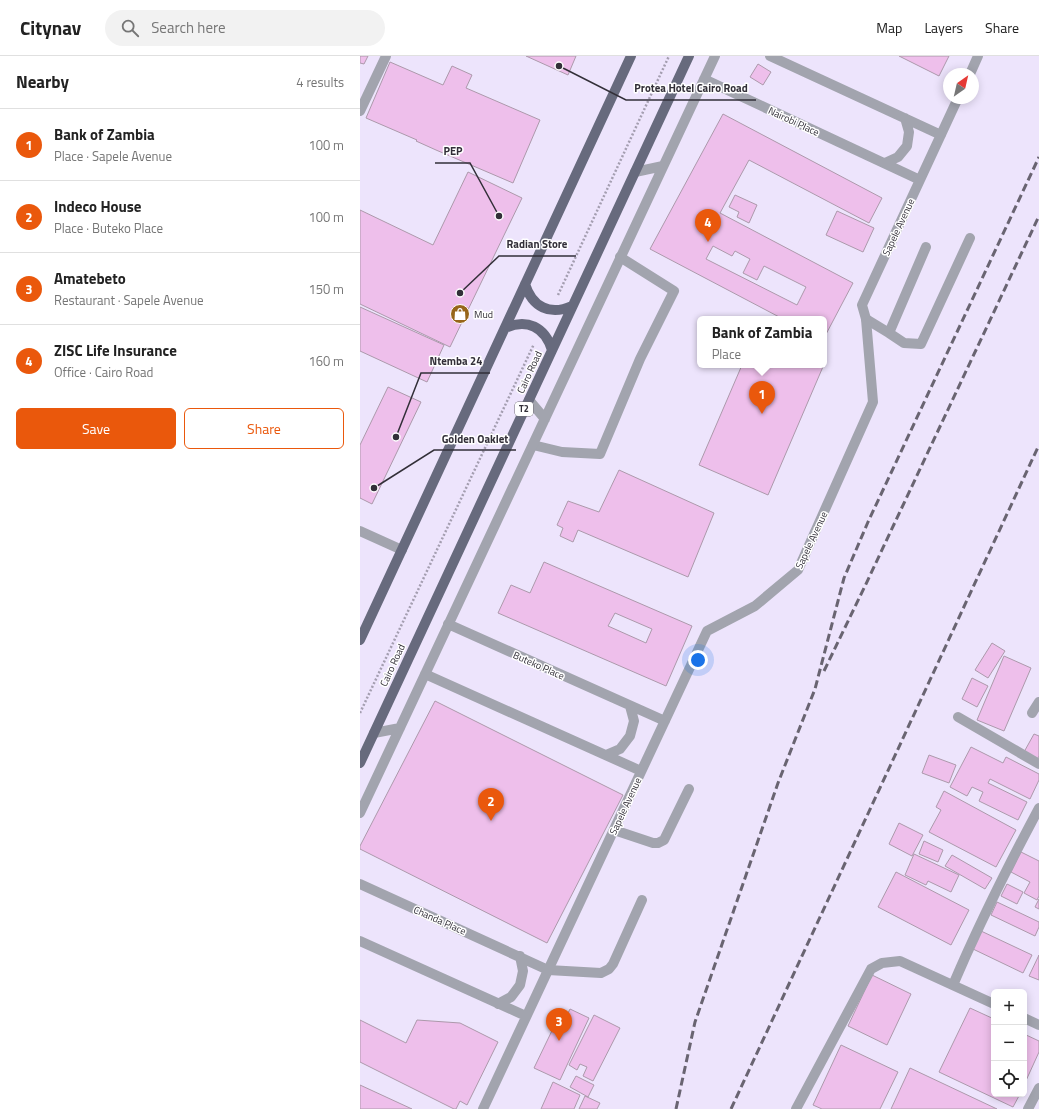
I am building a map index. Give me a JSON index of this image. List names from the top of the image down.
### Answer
{
  "streets": {
    "main road": ["Cairo Road", "T2"],
    "street": [
      "Nairobi Place",
      "Sapele Avenue",
      "Buteko Place",
      "Chanda Place"
    ]
  },
  "crossings": [
    ["Nairobi Place", "Sapele Avenue"],
    ["Sapele Avenue", "Buteko Place"],
    ["Sapele Avenue", "Chanda Place"]
  ],
  "places": {
    "other": [
      "Protea Hotel Cairo Road",
      "PEP",
      "Radian Store",
      "Ntemba 24",
      "Golden Oaklet"
    ],
    "shop": ["Mud"]
  },
  "north": "top right",
  "page": {
    "header": "Citynav",
    "search": "Search here",
    "nav": ["Map", "Layers", "Share"],
    "heading": ["Nearby", "4 results"],
    "list": [
      {
        "mark": "1",
        "name": "Bank of Zambia",
        "note": "Place · Sapele Avenue",
        "value": "100 m"
      },
      {
        "mark": "2",
        "name": "Indeco House",
        "note": "Place · Buteko Place",
        "value": "100 m"
      },
      {
        "mark": "3",
        "name": "Amatebeto",
        "note": "Restaurant · Sapele Avenue",
        "value": "150 m"
      },
      {
        "mark": "4",
        "name": "ZISC Life Insurance",
        "note": "Office · Cairo Road",
        "value": "160 m"
      }
    ],
    "pins": [
      "4",
      "1",
      "2",
      "3"
    ],
    "popup": ["Bank of Zambia", "Place"],
    "buttons": ["Save", "Share"],
    "map_buttons": ["+", "−"]
  }
}
